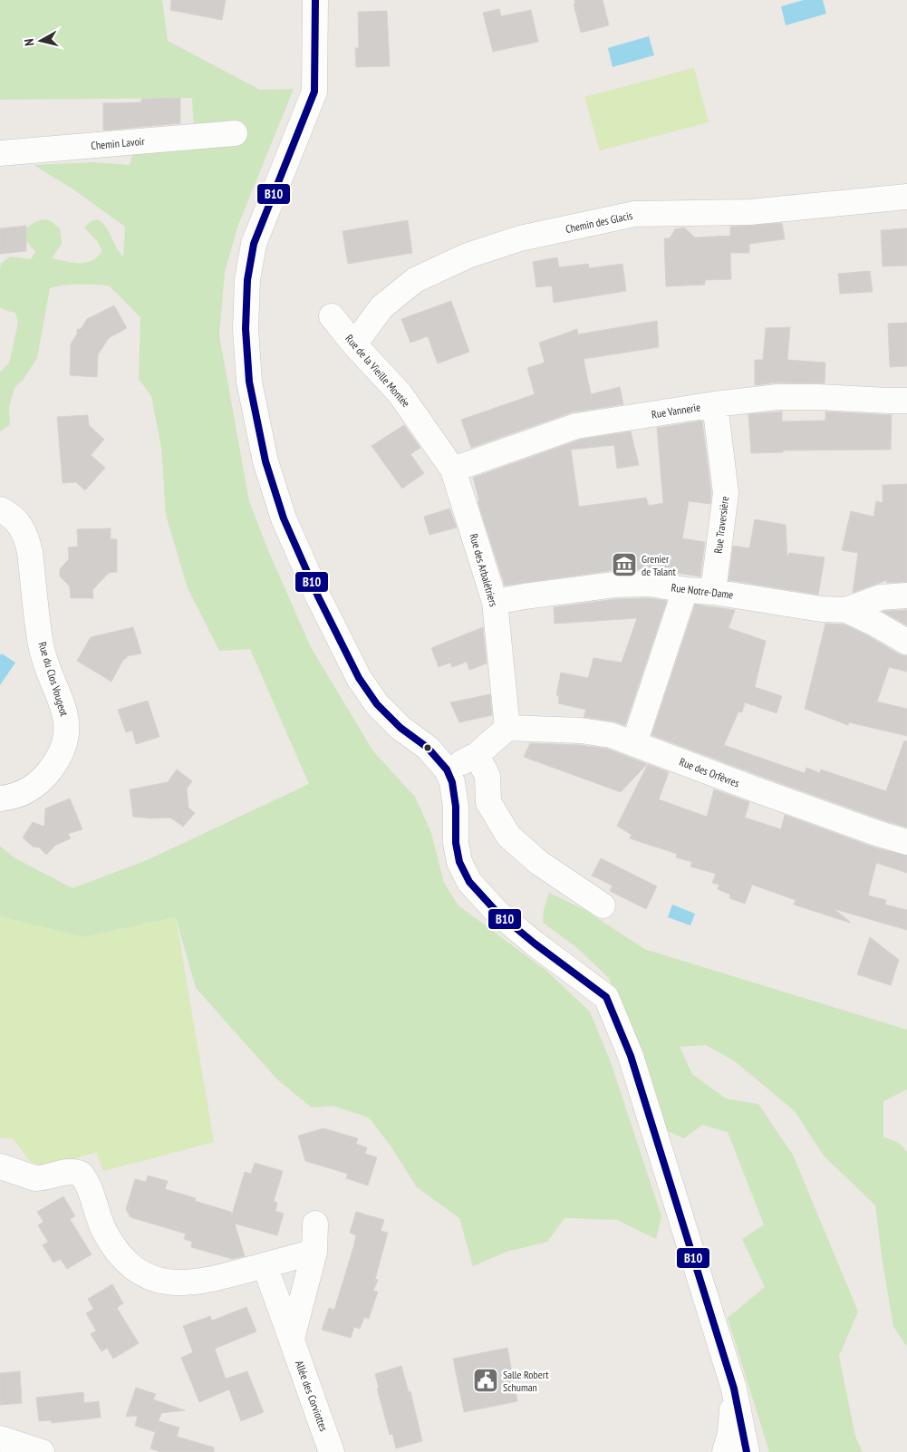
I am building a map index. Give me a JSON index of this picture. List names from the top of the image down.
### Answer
{
  "streets": {
    "street": [
      "Chemin Lavoir",
      "Chemin des Glacis",
      "Rue de la Vieille Montée",
      "Rue Vannerie",
      "Rue Traversière",
      "Rue des Arbalétriers",
      "Rue Notre-Dame",
      "Rue du Clos Vougeot",
      "Rue des Orfèvres",
      "Allée des Corviottes"
    ]
  },
  "crossings": [
    ["Chemin des Glacis", "Rue de la Vieille Montée"],
    ["Rue de la Vieille Montée", "Rue Vannerie"],
    ["Rue de la Vieille Montée", "Rue des Arbalétriers"],
    ["Rue Vannerie", "Rue Traversière"],
    ["Rue Vannerie", "Rue des Arbalétriers"],
    ["Rue Traversière", "Rue Notre-Dame"],
    ["Rue des Arbalétriers", "Rue Notre-Dame"],
    ["Rue des Arbalétriers", "Rue des Orfèvres"]
  ],
  "places": {
    "museum": ["Grenier de Talant"],
    "public building": ["Salle Robert Schuman"]
  },
  "lines": ["transit line B10"],
  "north": "left"
}
